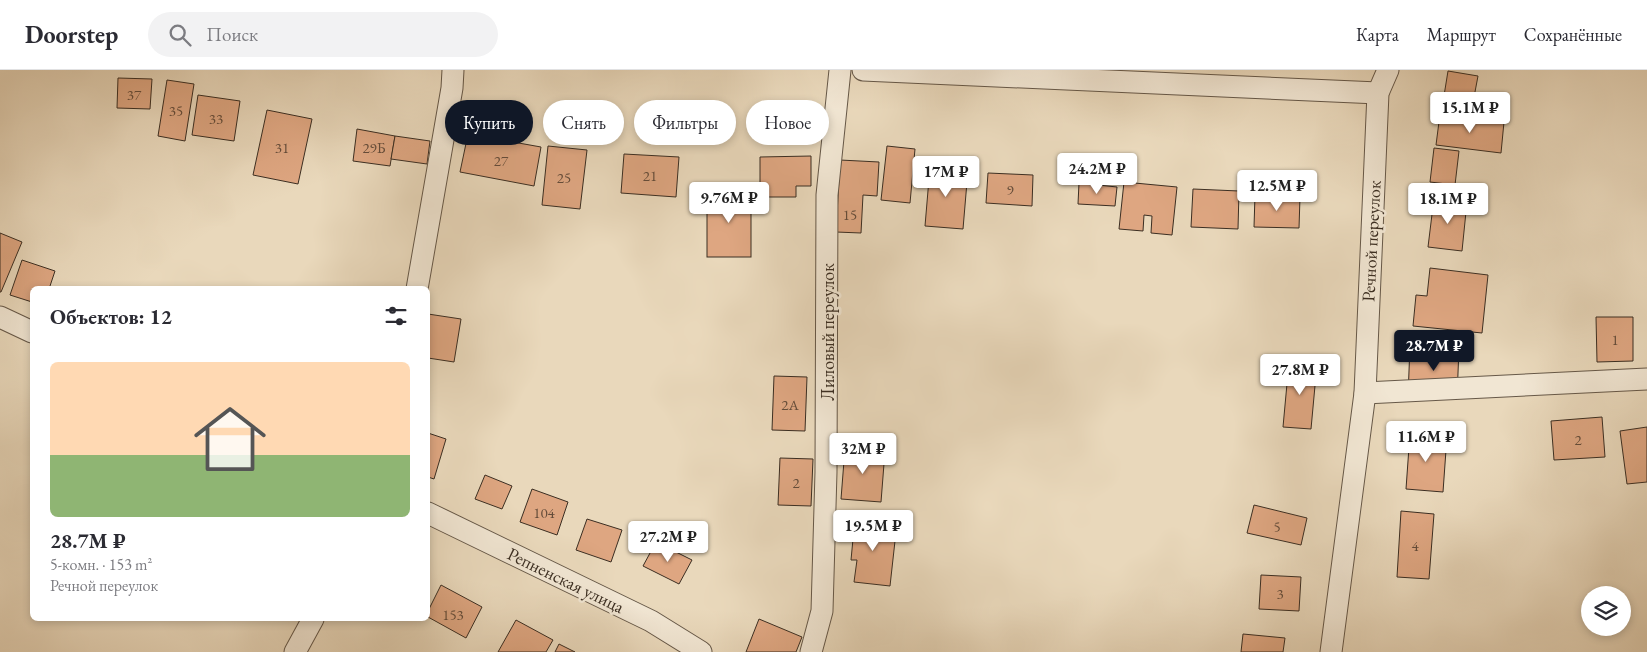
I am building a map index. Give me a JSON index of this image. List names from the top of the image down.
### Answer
{
  "streets": {
    "street": ["Речной переулок", "Лиловый переулок", "Репненская улица"]
  },
  "house_numbers": [
    "37",
    "35",
    "33",
    "31",
    "29Б",
    "27",
    "21",
    "25",
    "9",
    "15",
    "1",
    "2А",
    "2",
    "2",
    "104",
    "5",
    "4",
    "3",
    "153"
  ],
  "page": {
    "header": "Doorstep",
    "search": "Поиск",
    "nav": ["Карта", "Маршрут", "Сохранённые"],
    "price": [
      "15.1M ₽",
      "24.2M ₽",
      "17M ₽",
      "12.5M ₽",
      "9.76M ₽",
      "18.1M ₽",
      "28.7M ₽",
      "27.8M ₽",
      "11.6M ₽",
      "32M ₽",
      "19.5M ₽",
      "27.2M ₽"
    ],
    "chip": [
      "Купить",
      "Снять",
      "Фильтры",
      "Новое"
    ],
    "heading": "Объектов: 12",
    "list": [
      {
        "name": "28.7M ₽",
        "note": "5-комн. · 153 m² · Речной переулок"
      }
    ]
  }
}
